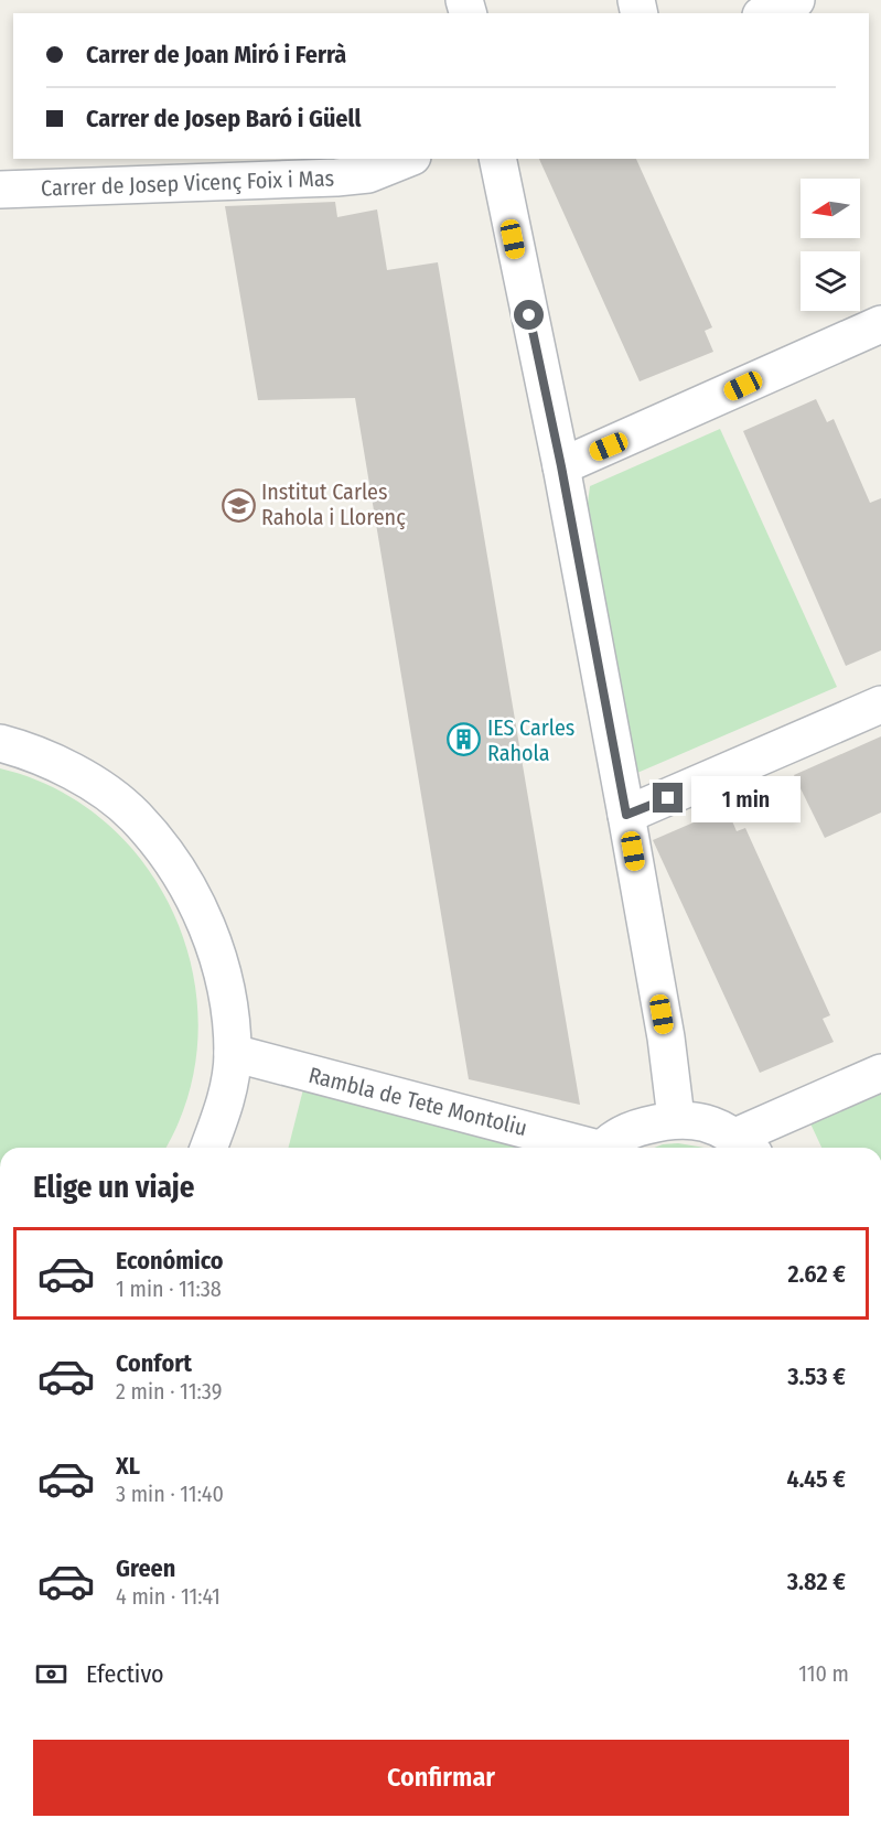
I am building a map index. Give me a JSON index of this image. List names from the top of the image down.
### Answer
{
  "streets": {
    "street": ["Carrer de Josep Vicenç Foix i Mas", "Rambla de Tete Montoliu"]
  },
  "places": {
    "school or university": ["Institut Carles Rahola i Llorenç"],
    "building": ["IES Carles Rahola"]
  },
  "north": "left",
  "page": {
    "banner": ["Carrer de Joan Miró i Ferrà", "Carrer de Josep Baró i Güell"],
    "bubble": "1 min",
    "heading": "Elige un viaje",
    "list": [
      {
        "name": "Económico",
        "note": "1 min · 11:38",
        "value": "2.62 €"
      },
      {
        "name": "Confort",
        "note": "2 min · 11:39",
        "value": "3.53 €"
      },
      {
        "name": "XL",
        "note": "3 min · 11:40",
        "value": "4.45 €"
      },
      {
        "name": "Green",
        "note": "4 min · 11:41",
        "value": "3.82 €"
      }
    ],
    "pay": ["Efectivo", "110 m"],
    "buttons": "Confirmar"
  }
}
